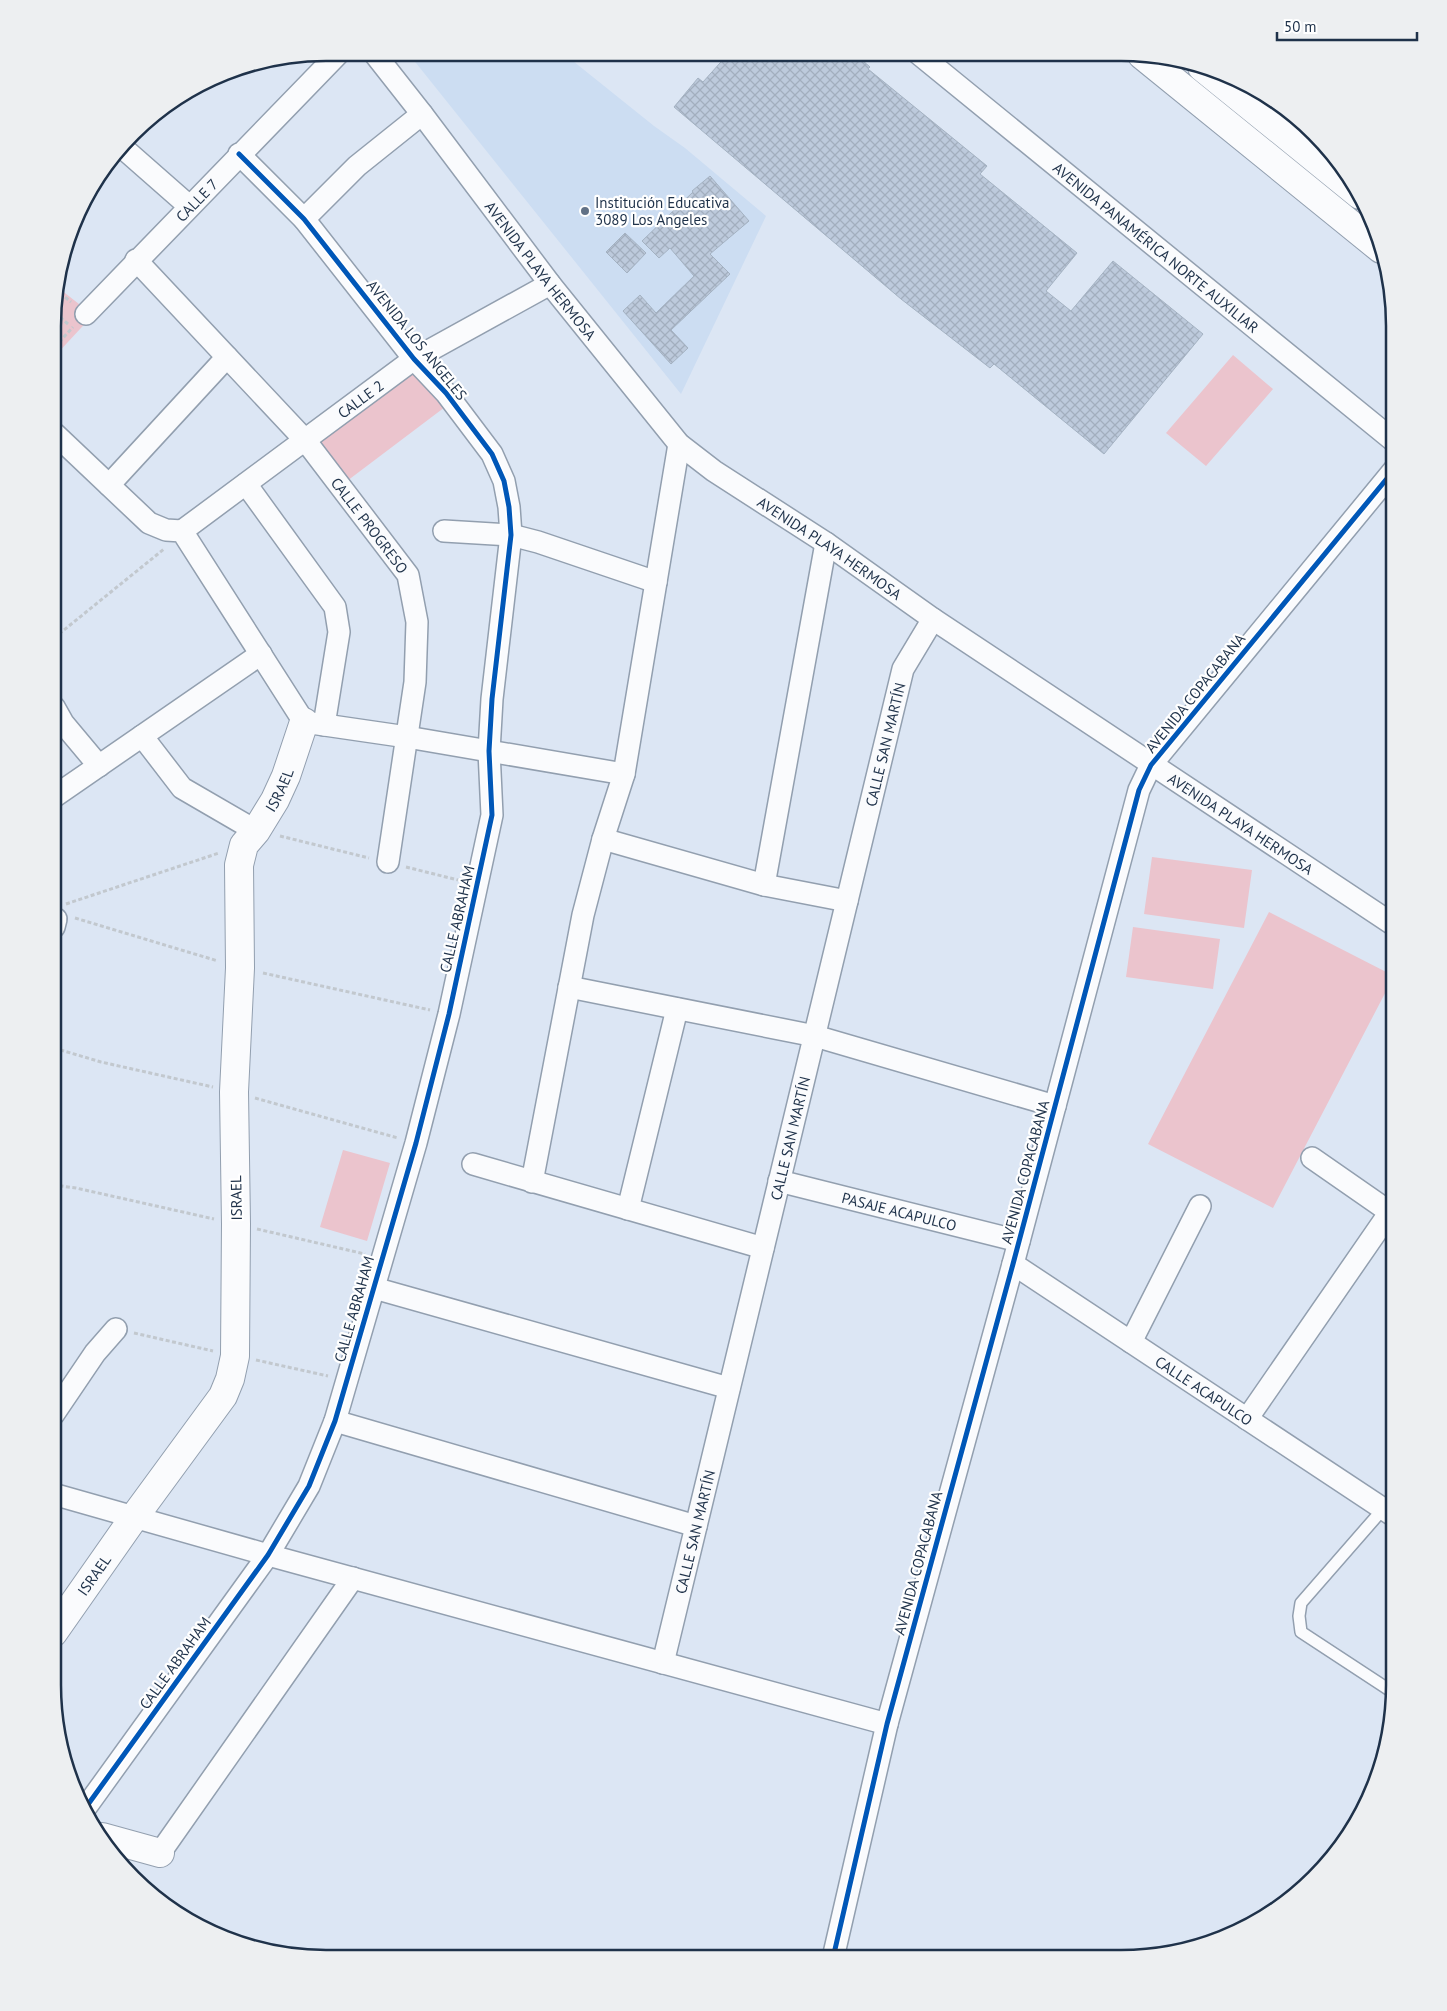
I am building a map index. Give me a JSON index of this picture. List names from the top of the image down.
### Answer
{
  "streets": {
    "main road": ["ISRAEL"],
    "street": [
      "CALLE 7",
      "AVENIDA PANAMÉRICA NORTE AUXILIAR",
      "AVENIDA PLAYA HERMOSA",
      "AVENIDA LOS ANGELES",
      "CALLE 2",
      "CALLE PROGRESO",
      "AVENIDA COPACABANA",
      "CALLE SAN MARTÍN",
      "CALLE ABRAHAM",
      "PASAJE ACAPULCO",
      "CALLE ACAPULCO"
    ]
  },
  "crossings": [
    ["CALLE 7", "AVENIDA LOS ANGELES"],
    ["CALLE 7", "CALLE PROGRESO"],
    ["AVENIDA PLAYA HERMOSA", "CALLE 2"],
    ["AVENIDA PLAYA HERMOSA", "AVENIDA COPACABANA"],
    ["AVENIDA PLAYA HERMOSA", "CALLE SAN MARTÍN"],
    ["AVENIDA LOS ANGELES", "CALLE 2"],
    ["AVENIDA LOS ANGELES", "CALLE ABRAHAM"],
    ["CALLE 2", "CALLE PROGRESO"],
    ["AVENIDA COPACABANA", "PASAJE ACAPULCO"],
    ["AVENIDA COPACABANA", "CALLE ACAPULCO"],
    ["CALLE SAN MARTÍN", "PASAJE ACAPULCO"]
  ],
  "places": ["Institución Educativa 3089 Los Angeles"],
  "scale_bar": "50 m"
}
